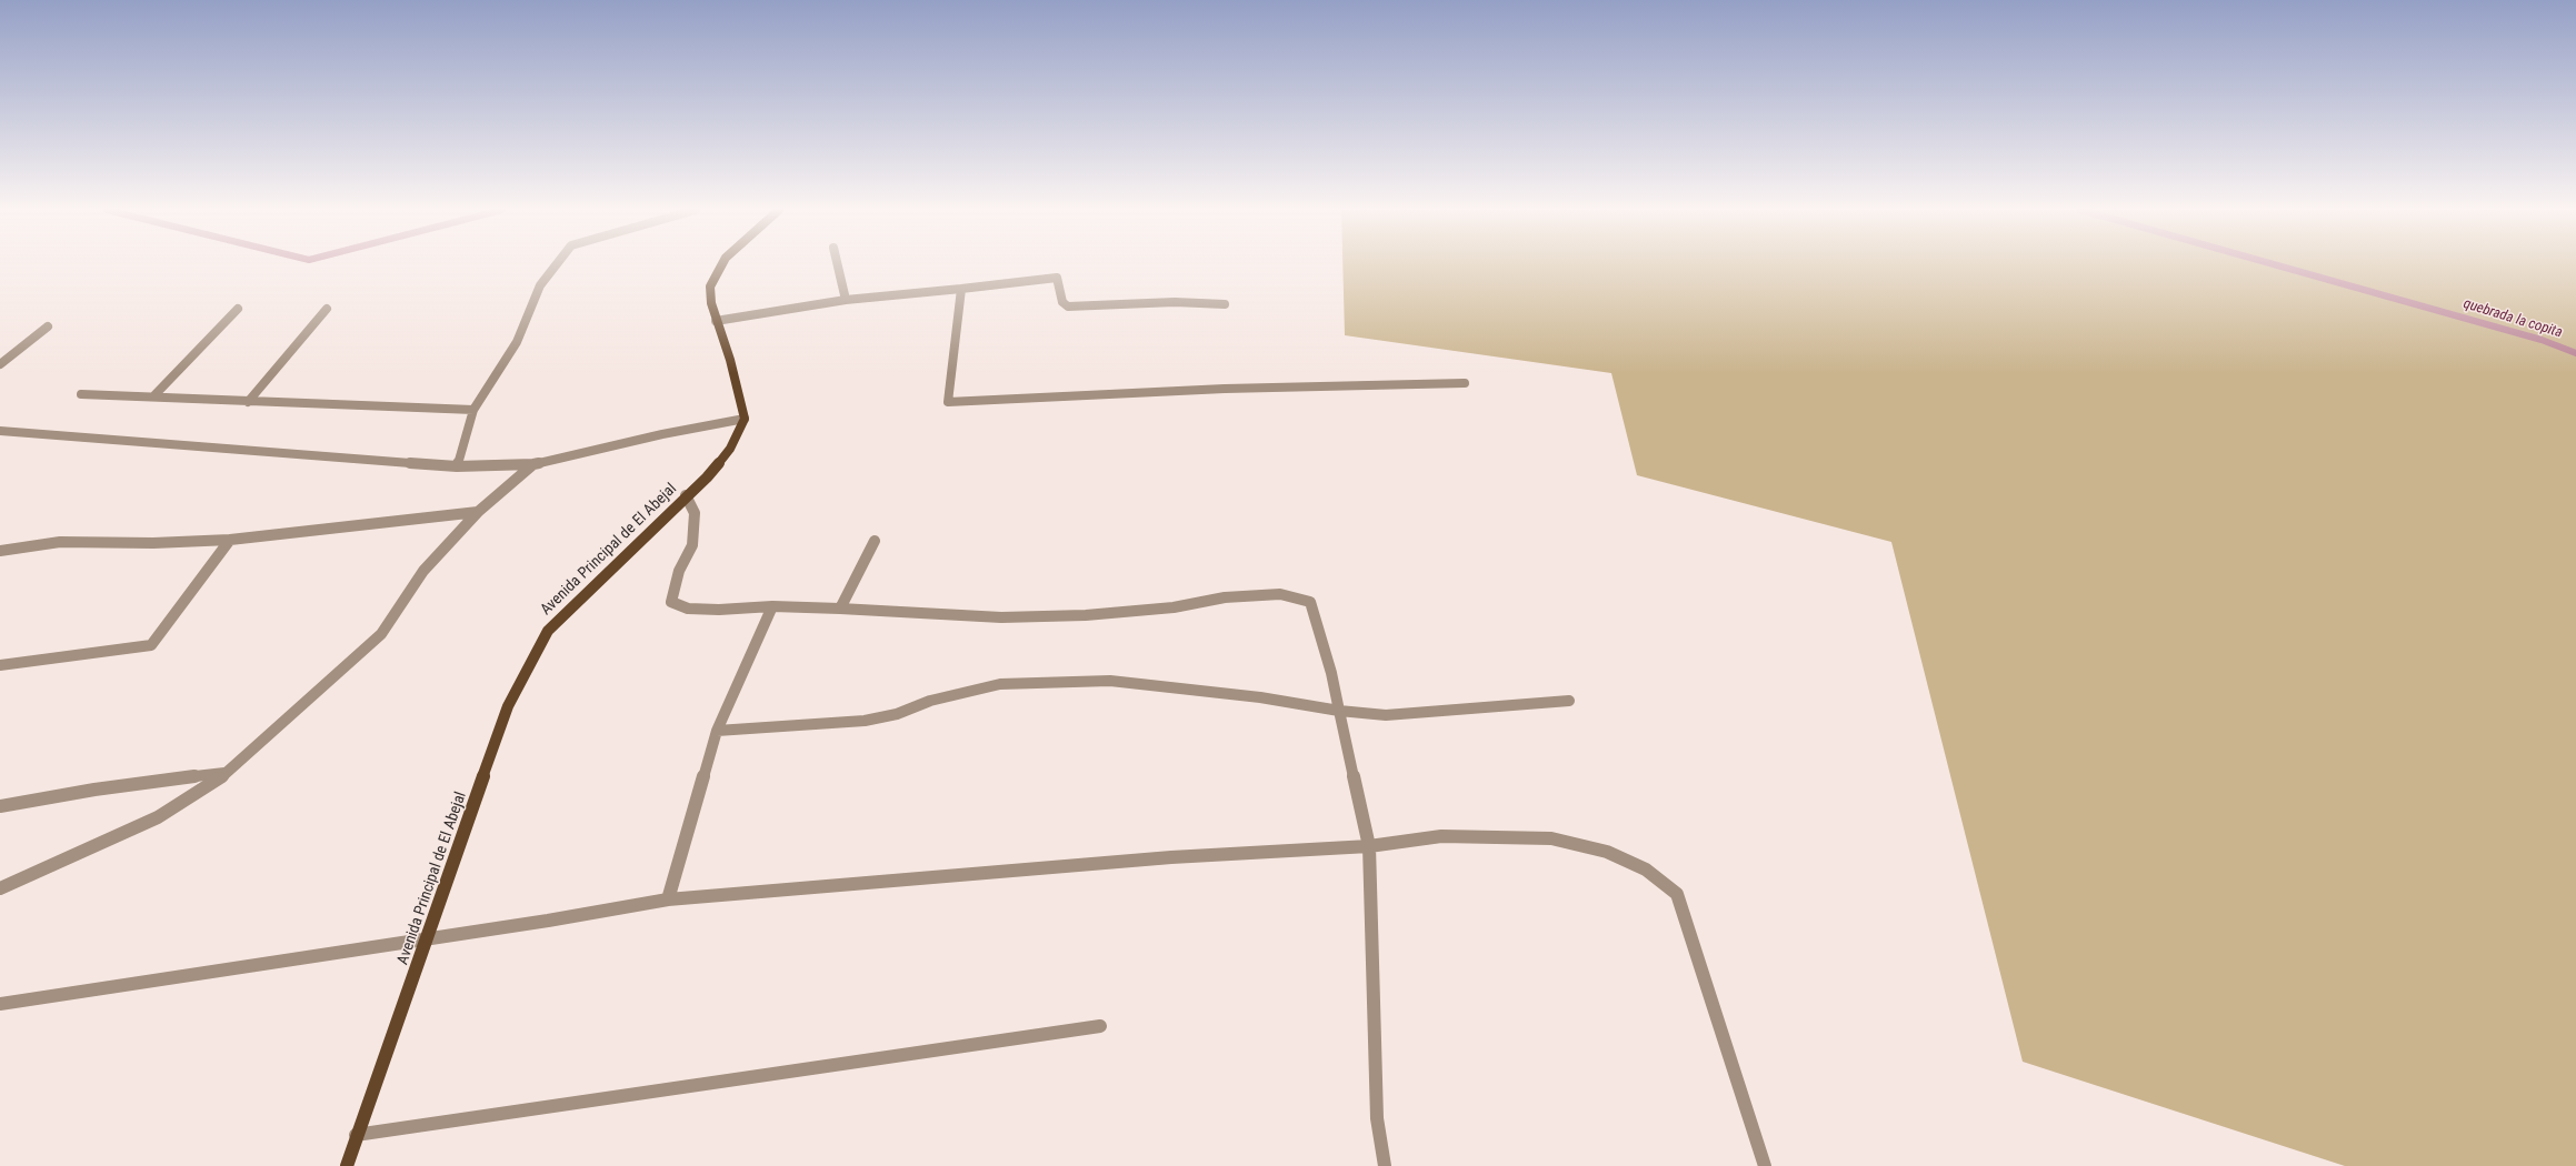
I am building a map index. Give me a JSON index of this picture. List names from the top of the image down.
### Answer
{
  "streets": {
    "main road": ["Avenida Principal de El Abejal"]
  },
  "water": ["quebrada la copita"]
}
